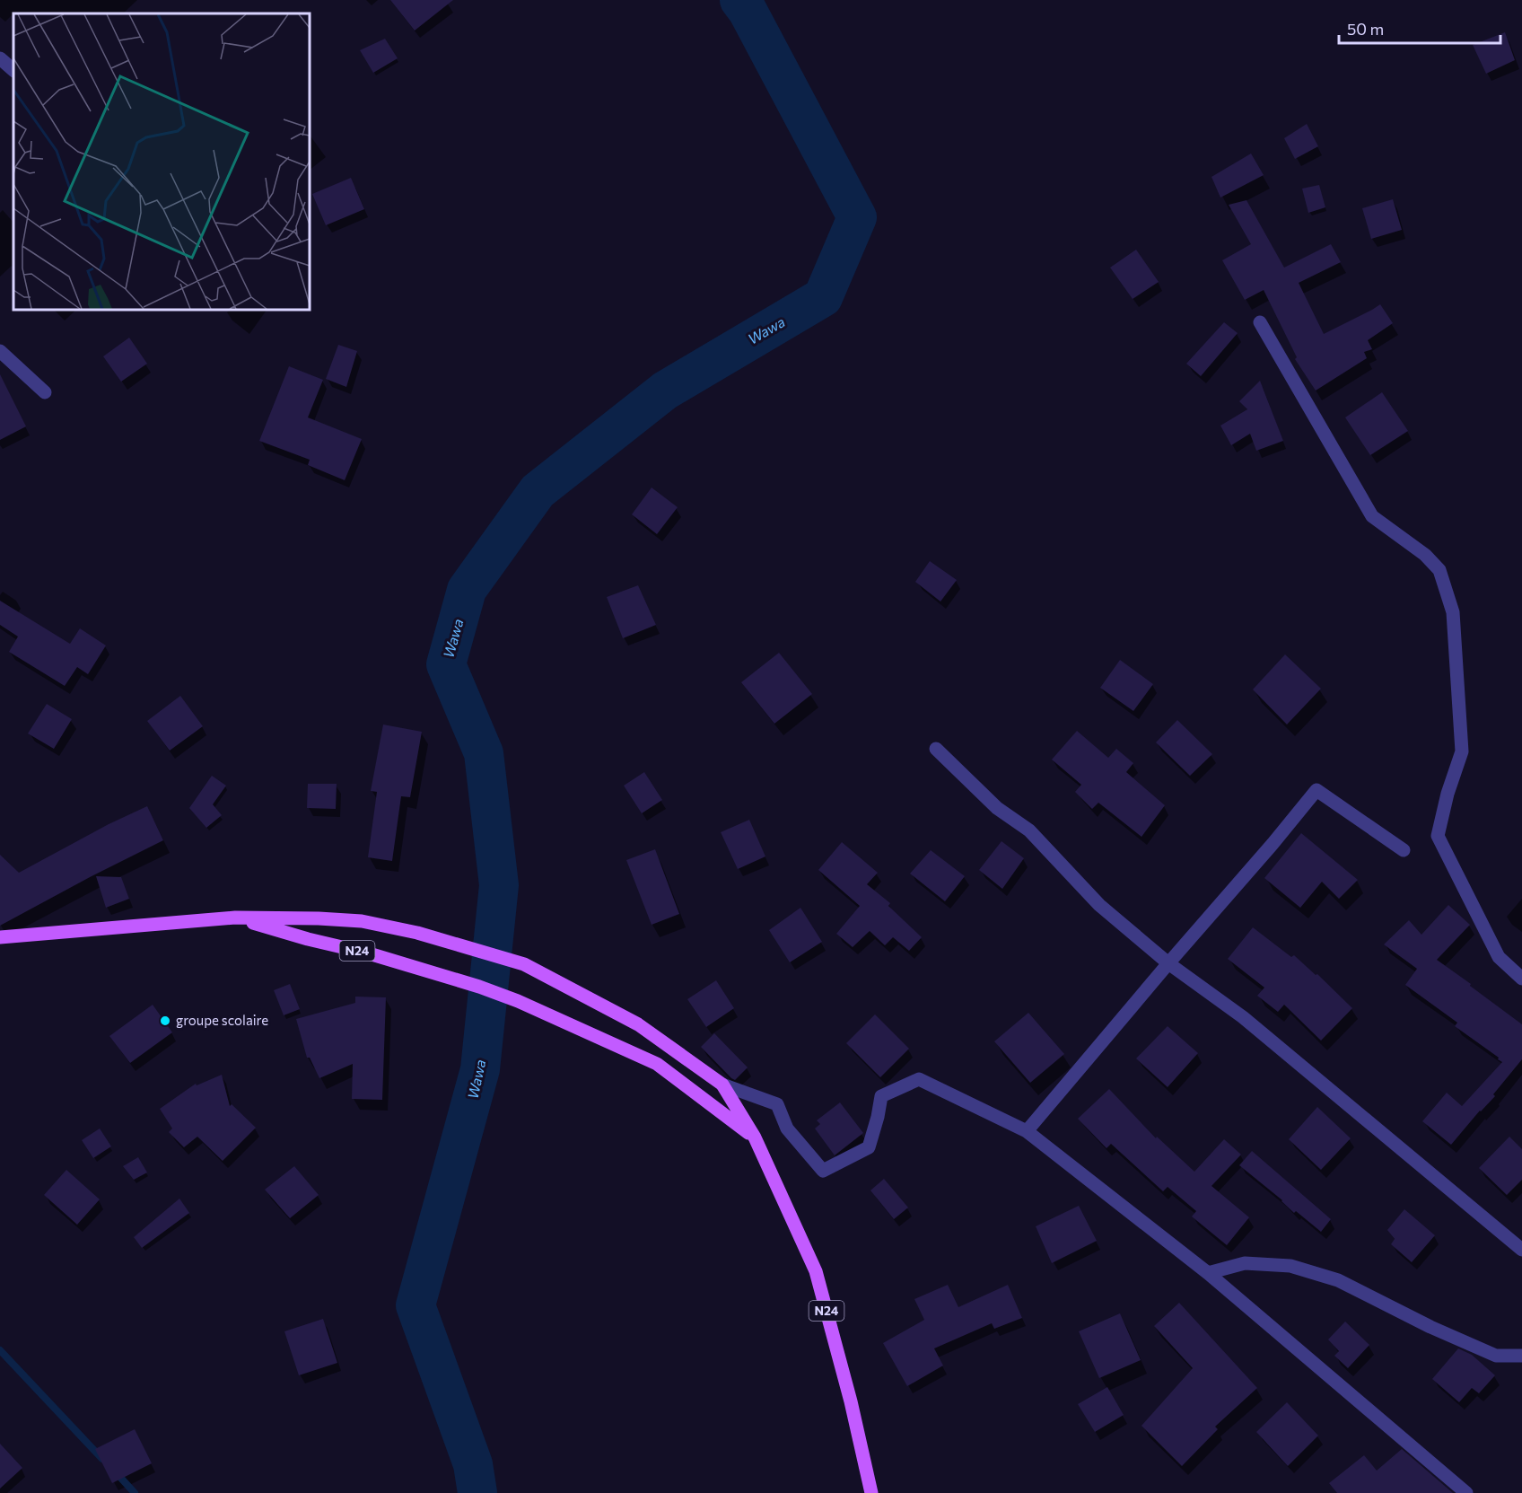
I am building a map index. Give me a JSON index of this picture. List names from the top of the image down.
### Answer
{
  "streets": {
    "main road": ["N24"]
  },
  "water": ["Wawa"],
  "places": ["groupe scolaire"],
  "scale_bar": "50 m"
}
